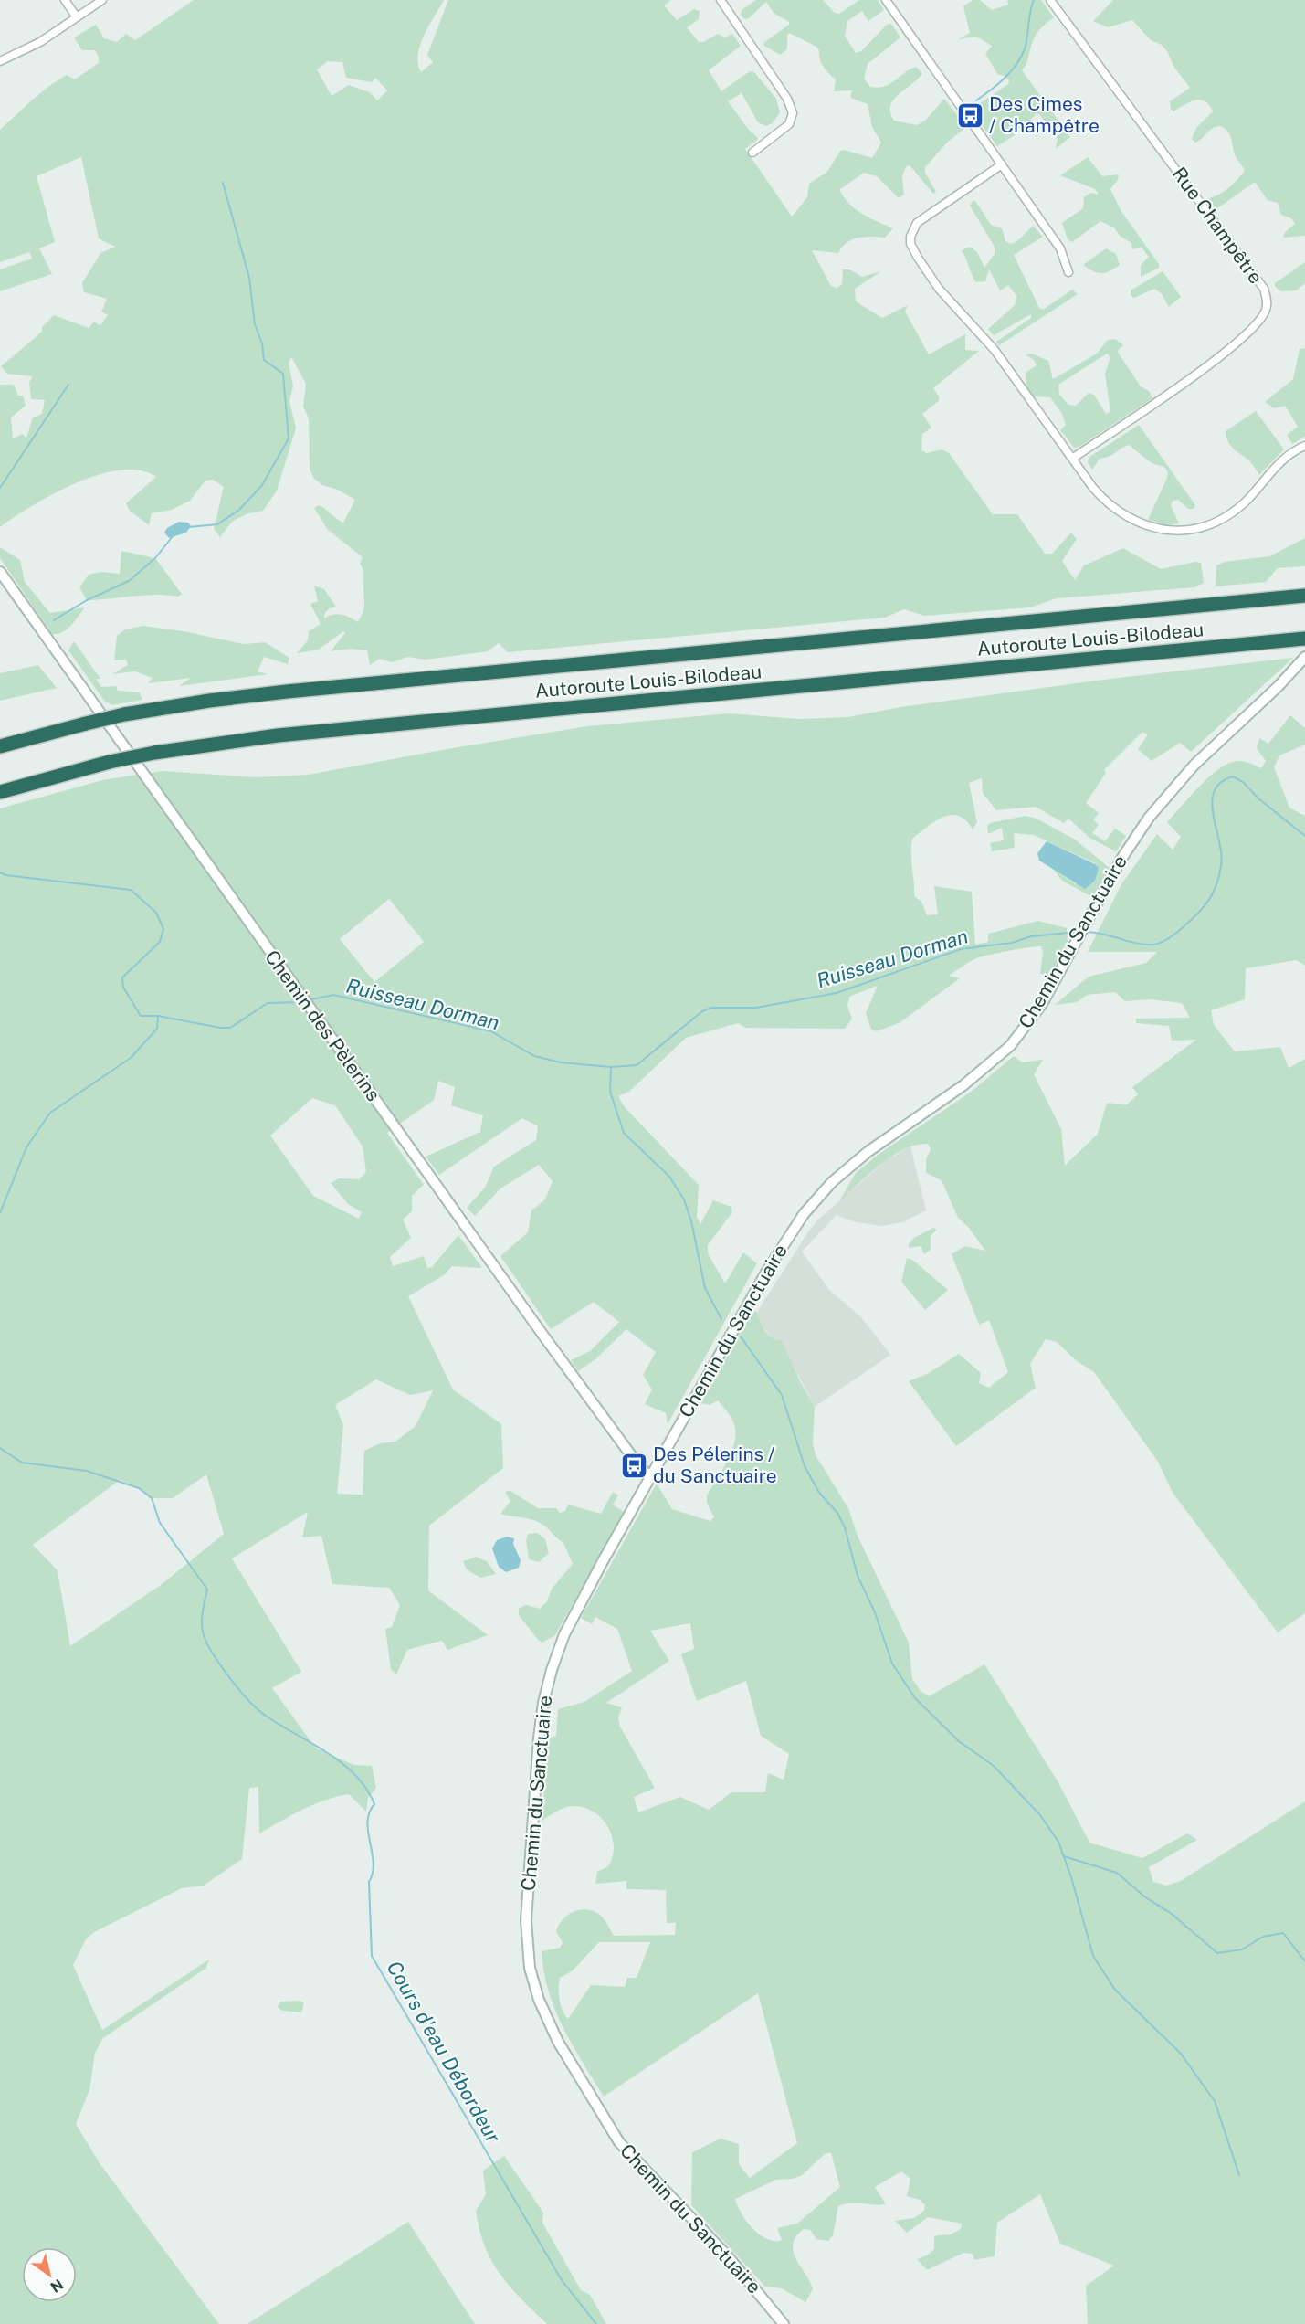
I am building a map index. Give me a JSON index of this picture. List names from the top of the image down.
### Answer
{
  "streets": {
    "highway": ["Autoroute Louis-Bilodeau"],
    "street": ["Rue Champêtre", "Chemin du Sanctuaire", "Chemin des Pèlerins"]
  },
  "crossings": [
    ["Chemin du Sanctuaire", "Chemin des Pèlerins"]
  ],
  "water": ["Ruisseau Dorman", "Cours d'eau Débordeur"],
  "places": {
    "bus stop": ["Des Cimes / Champêtre", "Des Pélerins / du Sanctuaire"]
  },
  "north": "bottom right"
}
